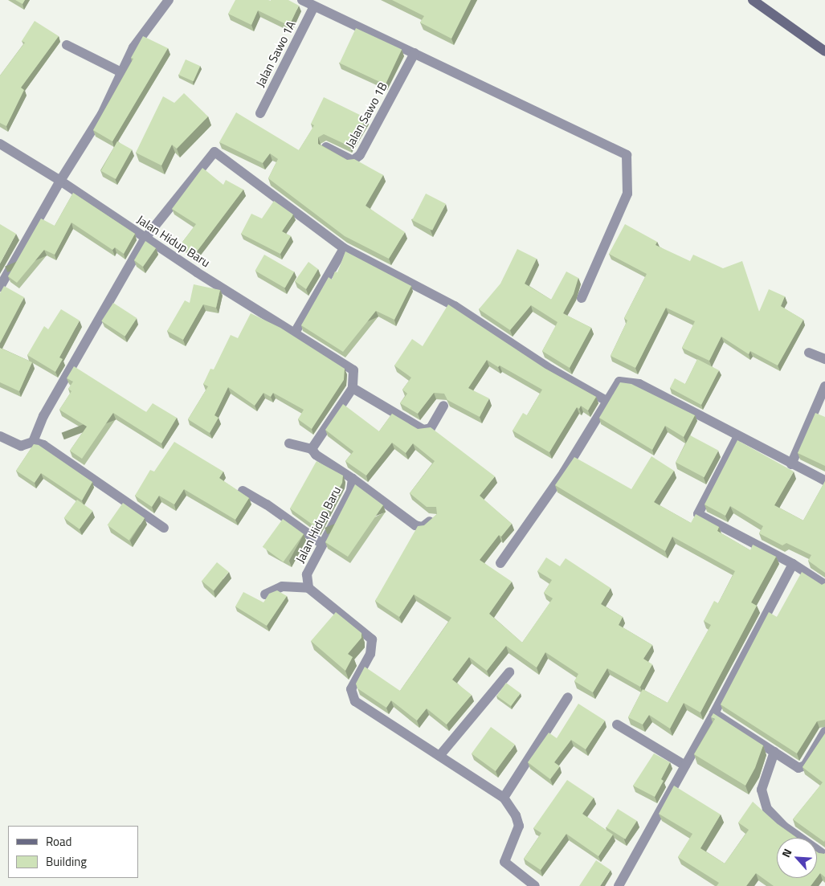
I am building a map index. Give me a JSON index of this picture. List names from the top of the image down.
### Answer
{
  "streets": {
    "street": ["Jalan Sawo 1A", "Jalan Sawo 1B", "Jalan Hidup Baru"]
  },
  "legend": ["Road", "Building"],
  "north": "top left"
}
